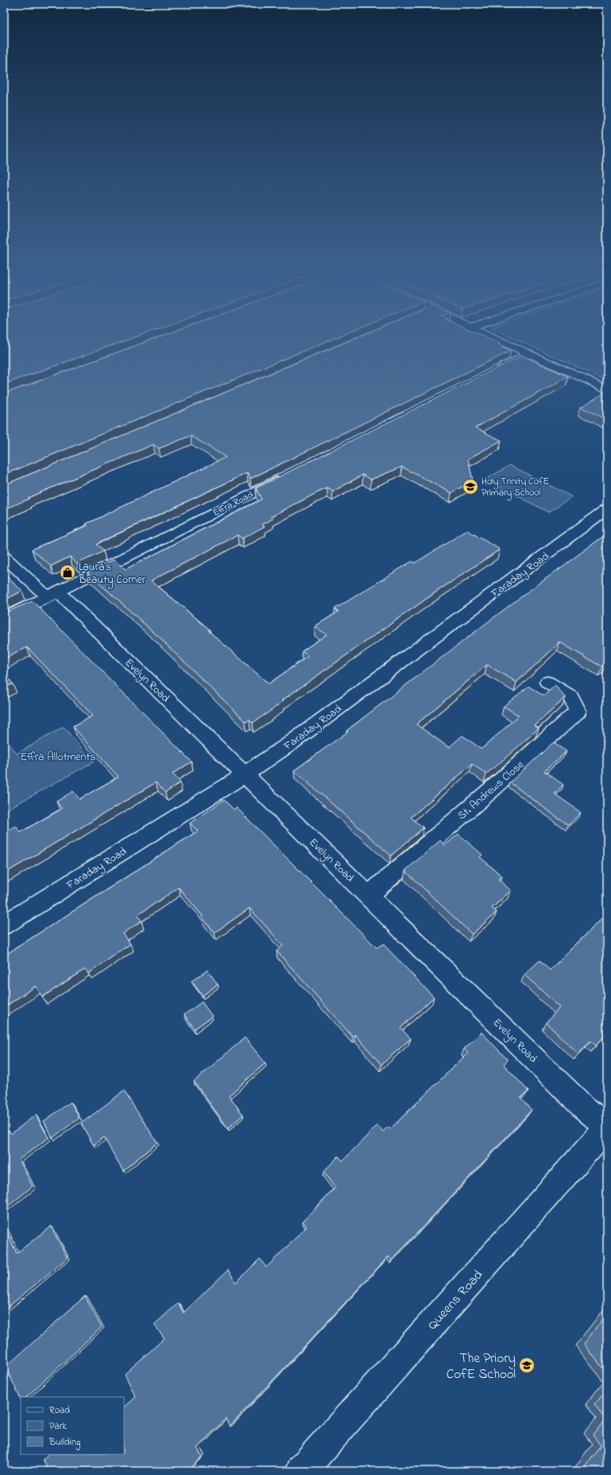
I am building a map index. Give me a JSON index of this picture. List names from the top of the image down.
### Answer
{
  "streets": {
    "street": [
      "Effra Road",
      "Faraday Road",
      "Evelyn Road",
      "St. Andrews Close",
      "Queens Road"
    ]
  },
  "crossings": [
    ["Effra Road", "Evelyn Road"],
    ["Faraday Road", "Evelyn Road"],
    ["Evelyn Road", "St. Andrews Close"],
    ["Evelyn Road", "Queens Road"]
  ],
  "parks": ["Effra Allotments"],
  "places": {
    "school or university": ["Holy Trinity CofE Primary School", "The Priory CofE School"],
    "shop": ["Laura's Beauty Corner"]
  },
  "legend": ["Road", "Park", "Building"]
}
